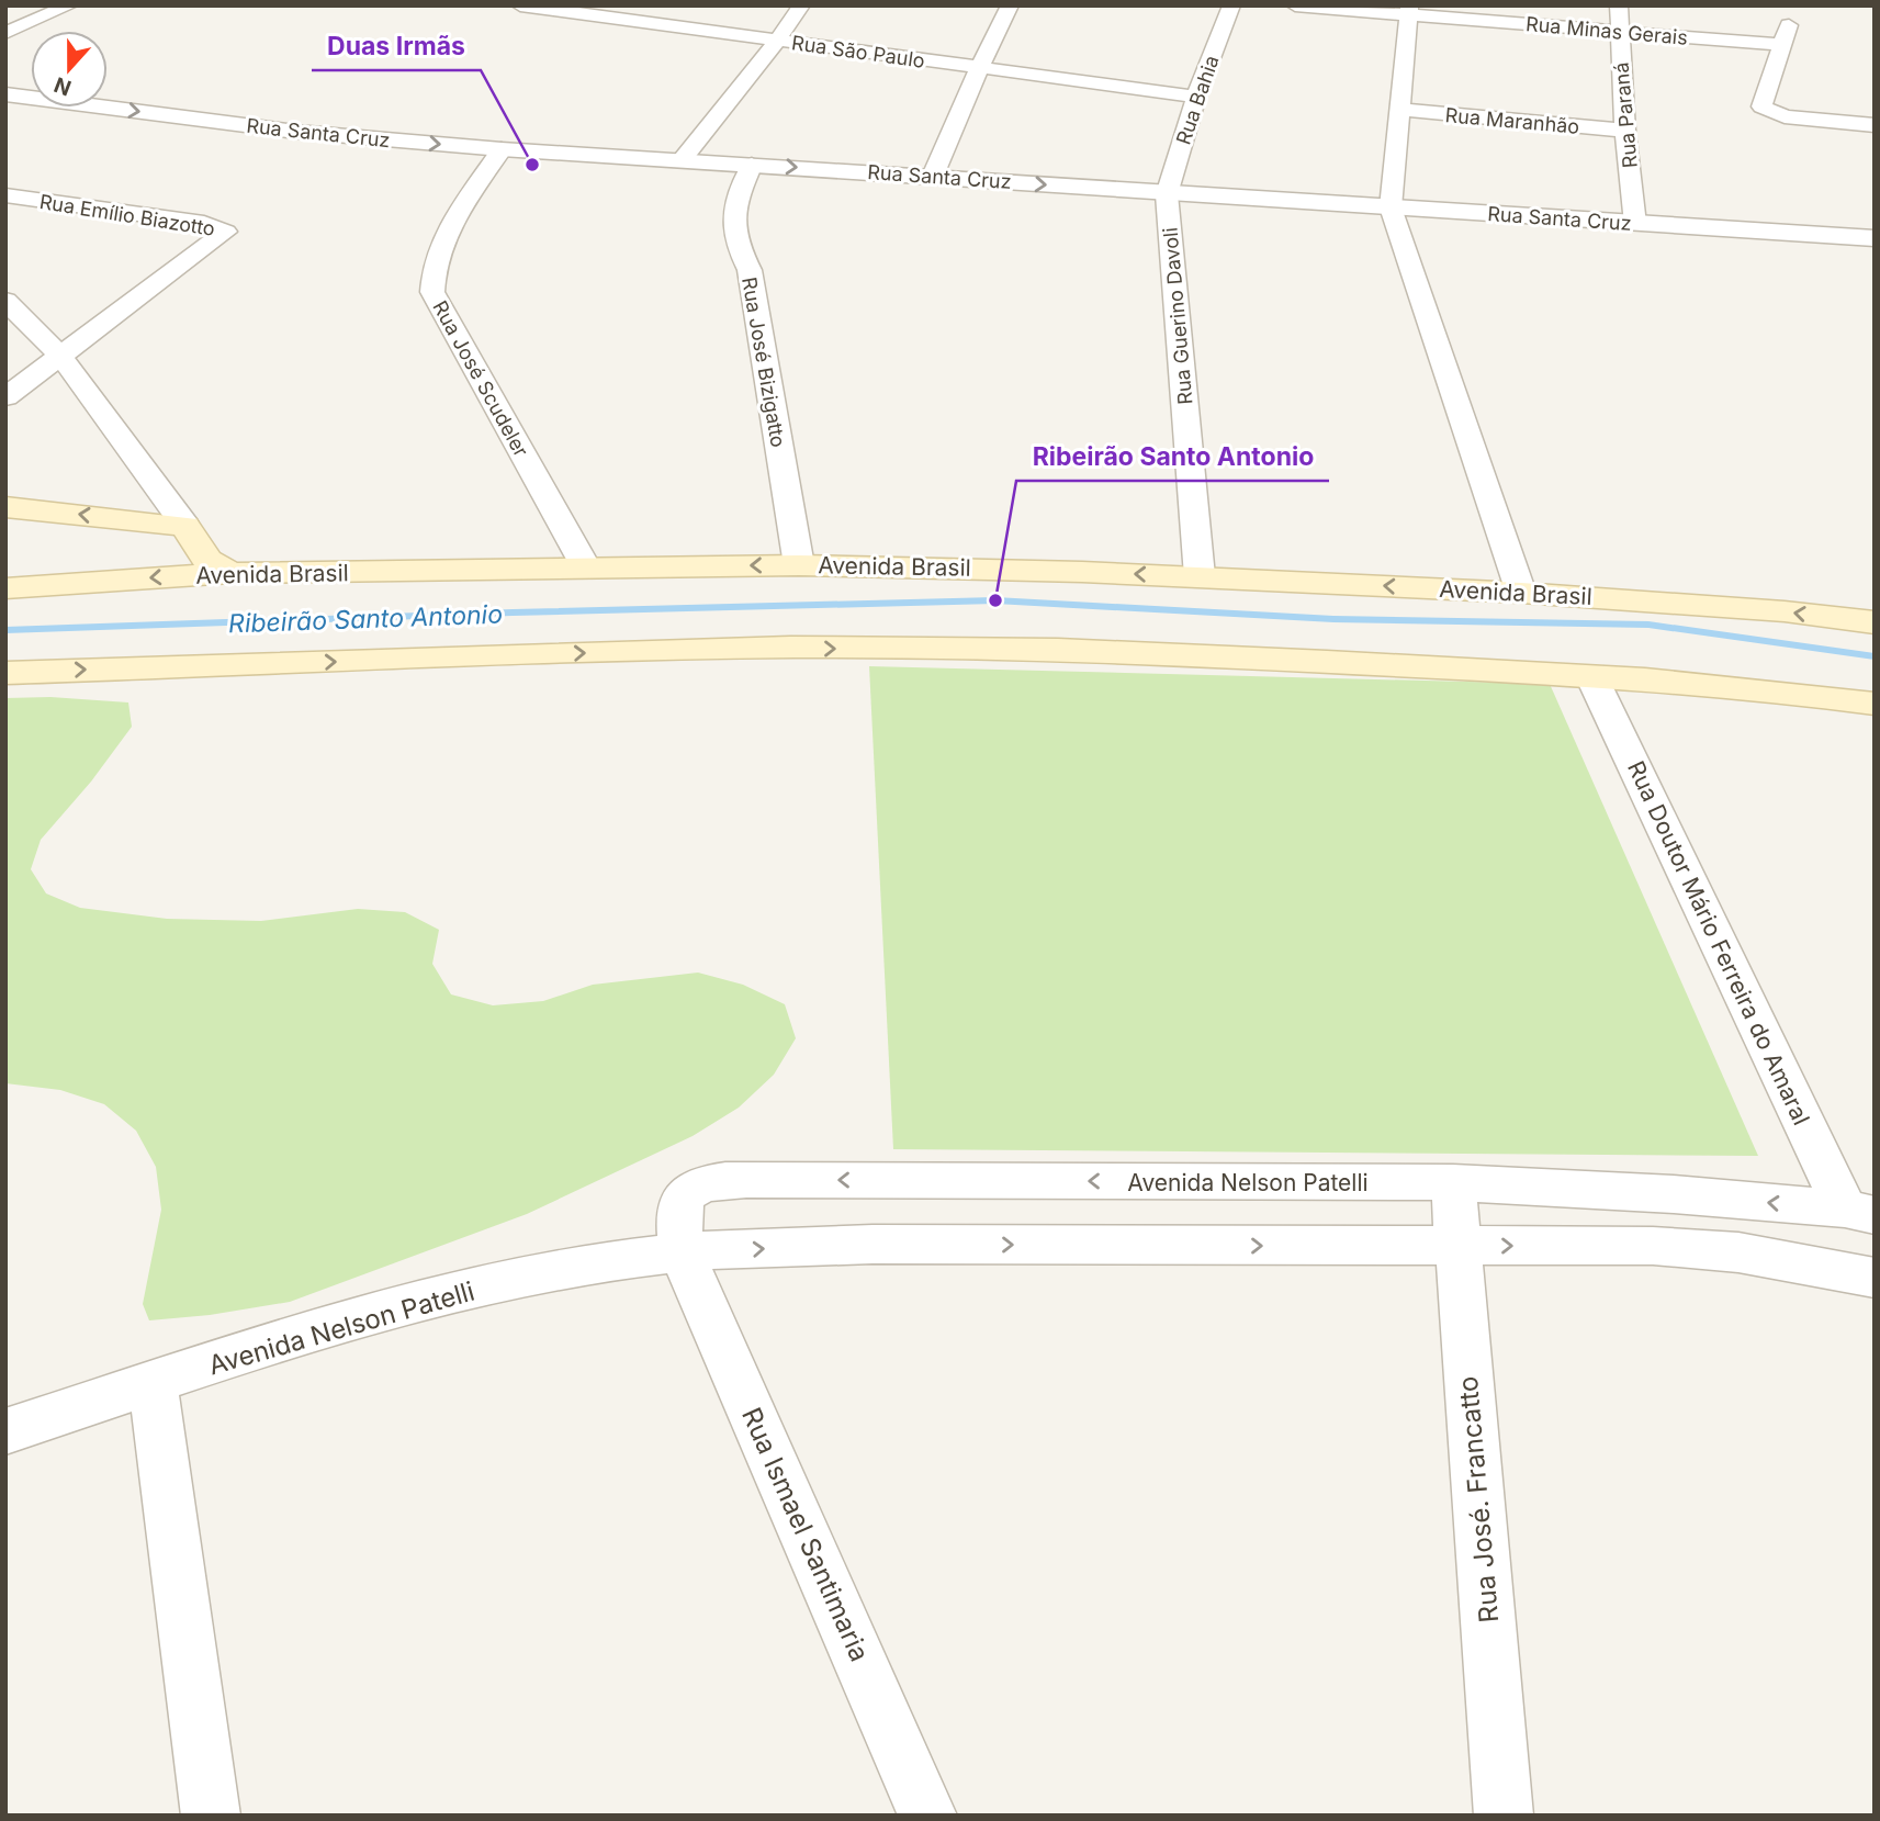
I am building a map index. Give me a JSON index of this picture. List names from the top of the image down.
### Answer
{
  "streets": {
    "main road": ["Avenida Brasil"],
    "street": [
      "Rua Minas Gerais",
      "Rua São Paulo",
      "Rua Bahia",
      "Rua Paraná",
      "Rua Maranhão",
      "Rua Santa Cruz",
      "Rua Emílio Biazotto",
      "Rua Guerino Davoli",
      "Rua José Bizigatto",
      "Rua José Scudeler",
      "Rua Doutor Mário Ferreira do Amaral",
      "Avenida Nelson Patelli",
      "Rua José. Francatto",
      "Rua Ismael Santimaria"
    ]
  },
  "crossings": [
    ["Rua Minas Gerais", "Rua Paraná"],
    ["Rua São Paulo", "Rua Bahia"],
    ["Rua Bahia", "Rua Santa Cruz"],
    ["Rua Bahia", "Rua Guerino Davoli"],
    ["Rua Paraná", "Rua Maranhão"],
    ["Rua Paraná", "Rua Santa Cruz"],
    ["Rua Santa Cruz", "Rua Guerino Davoli"],
    ["Rua Santa Cruz", "Rua José Bizigatto"],
    ["Rua Santa Cruz", "Rua José Scudeler"],
    ["Rua Guerino Davoli", "Avenida Brasil"],
    ["Rua José Bizigatto", "Avenida Brasil"],
    ["Rua José Scudeler", "Avenida Brasil"],
    ["Rua Doutor Mário Ferreira do Amaral", "Avenida Nelson Patelli"],
    ["Avenida Nelson Patelli", "Rua José. Francatto"],
    ["Avenida Nelson Patelli", "Rua Ismael Santimaria"]
  ],
  "one_way": ["Rua Santa Cruz"],
  "water": ["Ribeirão Santo Antonio"],
  "places": ["Duas Irmãs", "Ribeirão Santo Antonio"],
  "north": "bottom"
}
